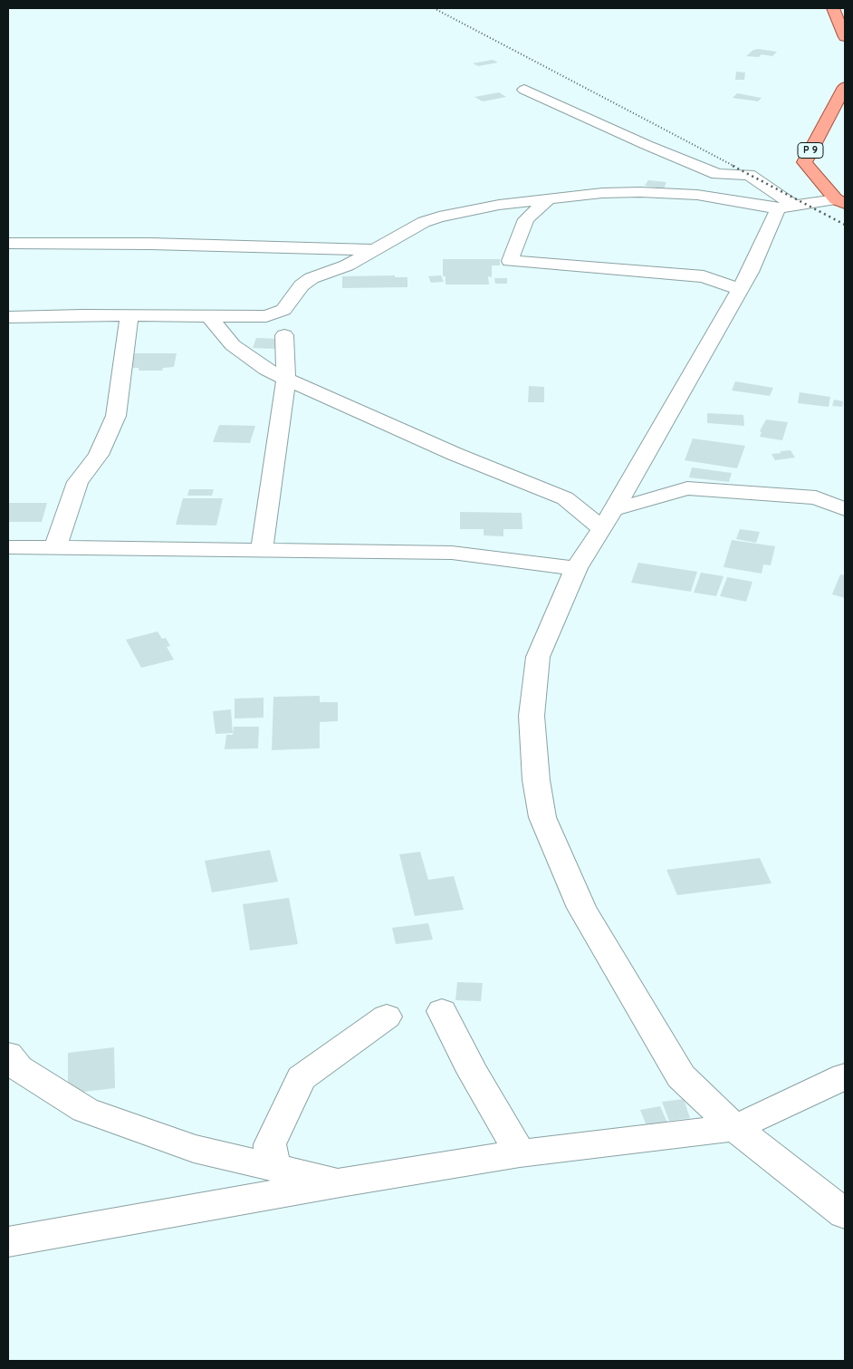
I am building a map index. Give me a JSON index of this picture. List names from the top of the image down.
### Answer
{
  "streets": {
    "main road": ["P 9"]
  }
}
